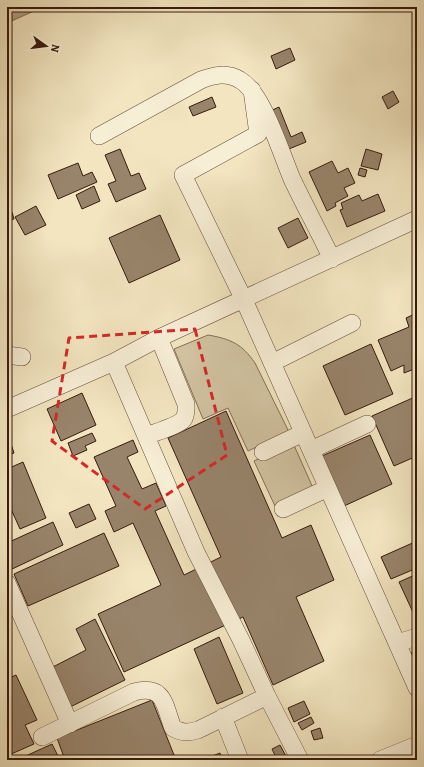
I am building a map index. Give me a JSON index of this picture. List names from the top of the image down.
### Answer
{
  "north": "right"
}
